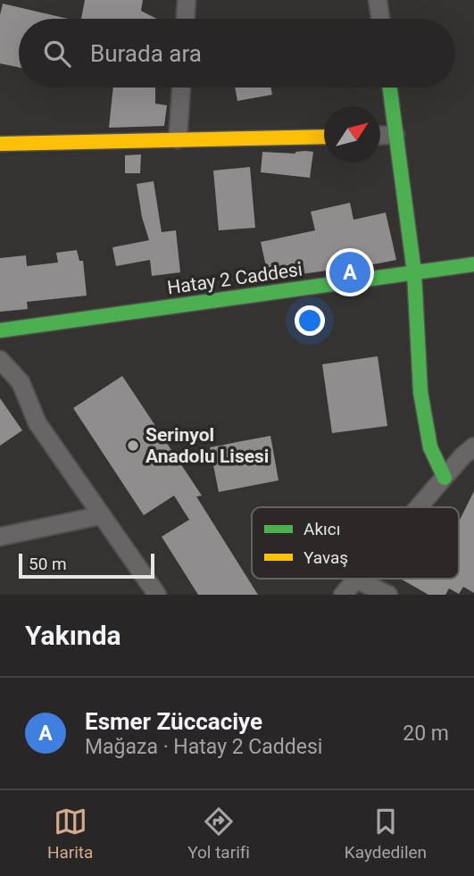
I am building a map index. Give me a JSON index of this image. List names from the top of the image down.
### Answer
{
  "streets": {
    "street": ["Hatay 2 Caddesi"]
  },
  "places": ["Serinyol Anadolu Lisesi"],
  "legend": ["Akıcı", "Yavaş"],
  "scale_bar": "50 m",
  "north": "top right",
  "page": {
    "search": "Burada ara",
    "pins": "A",
    "scale": "50 m",
    "heading": "Yakında",
    "list": [
      {
        "mark": "A",
        "name": "Esmer Züccaciye",
        "note": "Mağaza · Hatay 2 Caddesi",
        "value": "20 m"
      }
    ],
    "nav": ["Harita", "Yol tarifi", "Kaydedilen"]
  }
}
